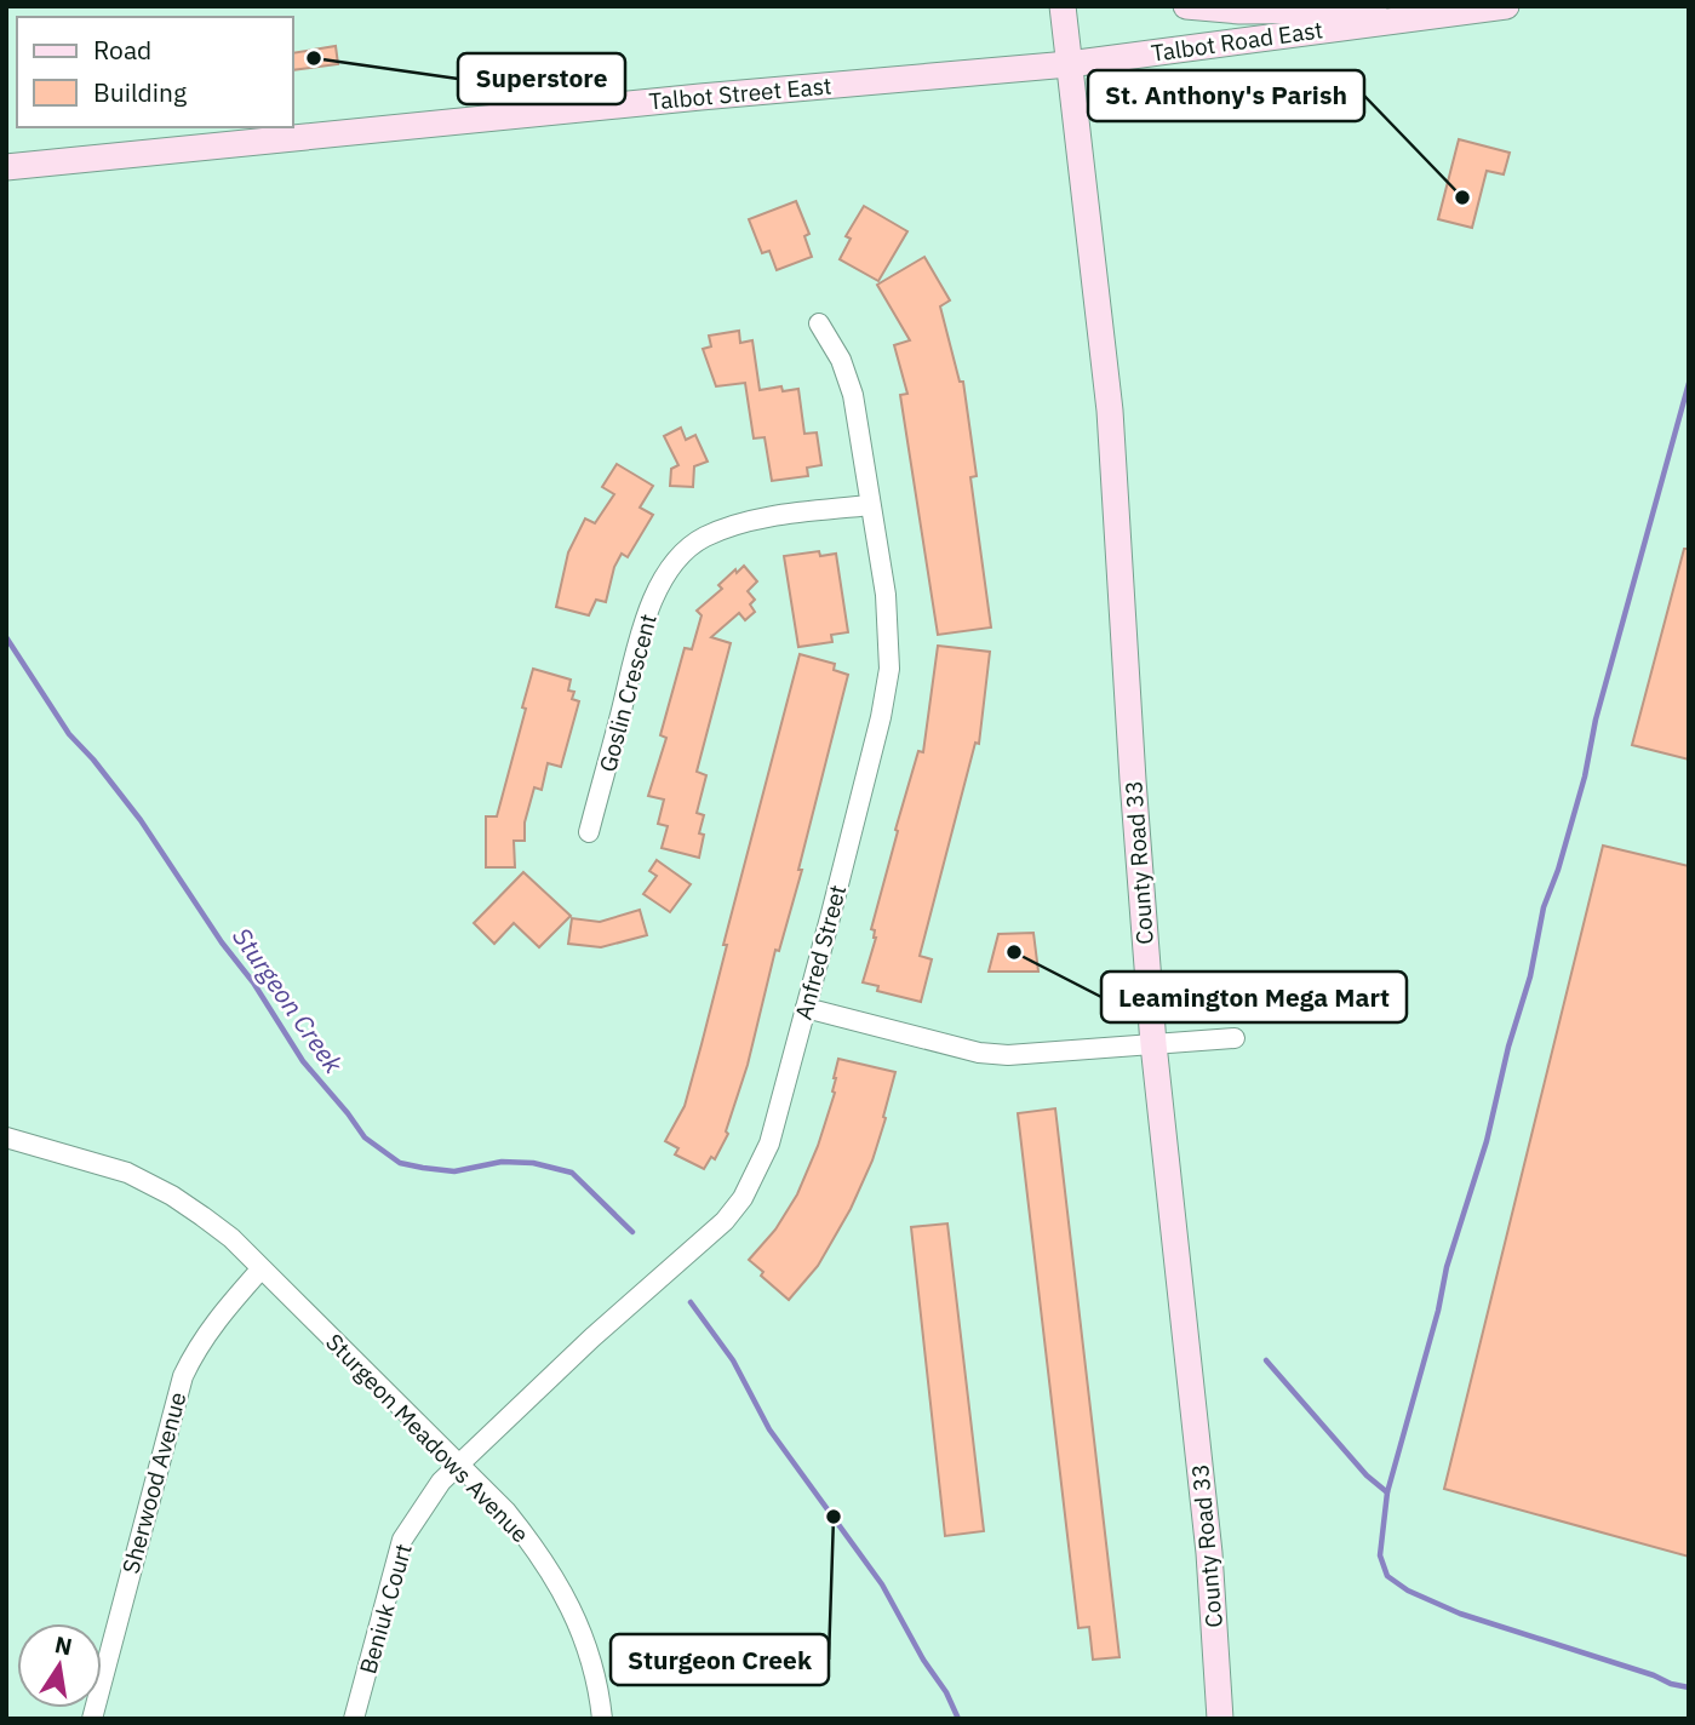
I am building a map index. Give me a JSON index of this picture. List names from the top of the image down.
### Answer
{
  "streets": {
    "main road": ["Talbot Road East", "Talbot Street East", "County Road 33"],
    "street": [
      "Goslin Crescent",
      "Anfred Street",
      "Sturgeon Meadows Avenue",
      "Sherwood Avenue",
      "Beniuk Court"
    ]
  },
  "crossings": [
    ["Talbot Road East", "Talbot Street East"],
    ["Talbot Road East", "County Road 33"],
    ["Talbot Street East", "County Road 33"],
    ["Goslin Crescent", "Anfred Street"],
    ["Anfred Street", "Sturgeon Meadows Avenue"],
    ["Anfred Street", "Beniuk Court"],
    ["Sturgeon Meadows Avenue", "Sherwood Avenue"],
    ["Sturgeon Meadows Avenue", "Beniuk Court"]
  ],
  "water": ["Sturgeon Creek"],
  "places": [
    "Superstore",
    "St. Anthony's Parish",
    "Leamington Mega Mart",
    "Sturgeon Creek"
  ],
  "legend": ["Road", "Building"],
  "north": "top"
}
